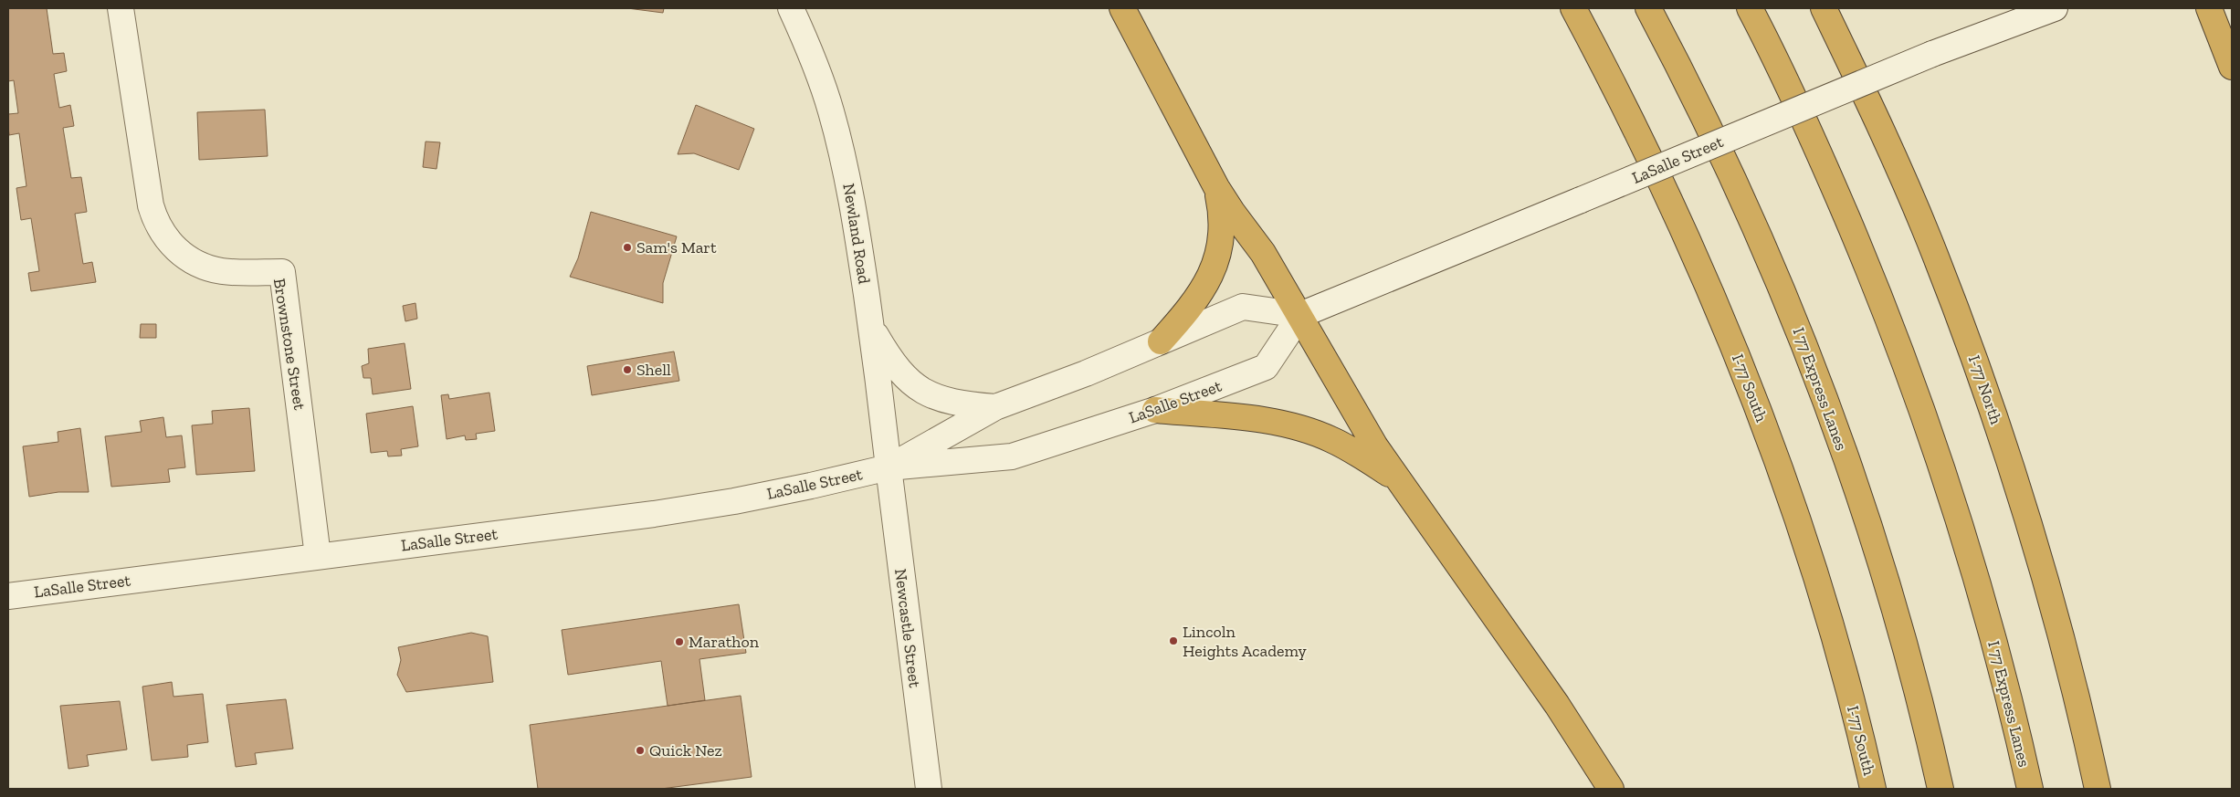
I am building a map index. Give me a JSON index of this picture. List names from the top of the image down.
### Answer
{
  "streets": {
    "highway": ["I-77 South", "I 77 Express Lanes", "I-77 North"],
    "street": [
      "LaSalle Street",
      "Newland Road",
      "Brownstone Street",
      "Newcastle Street"
    ]
  },
  "crossings": [
    ["LaSalle Street", "Newland Road"],
    ["LaSalle Street", "Brownstone Street"],
    ["LaSalle Street", "Newcastle Street"],
    ["Newland Road", "Newcastle Street"]
  ],
  "places": [
    "Sam's Mart",
    "Shell",
    "Lincoln Heights Academy",
    "Marathon",
    "Quick Nez"
  ]
}
